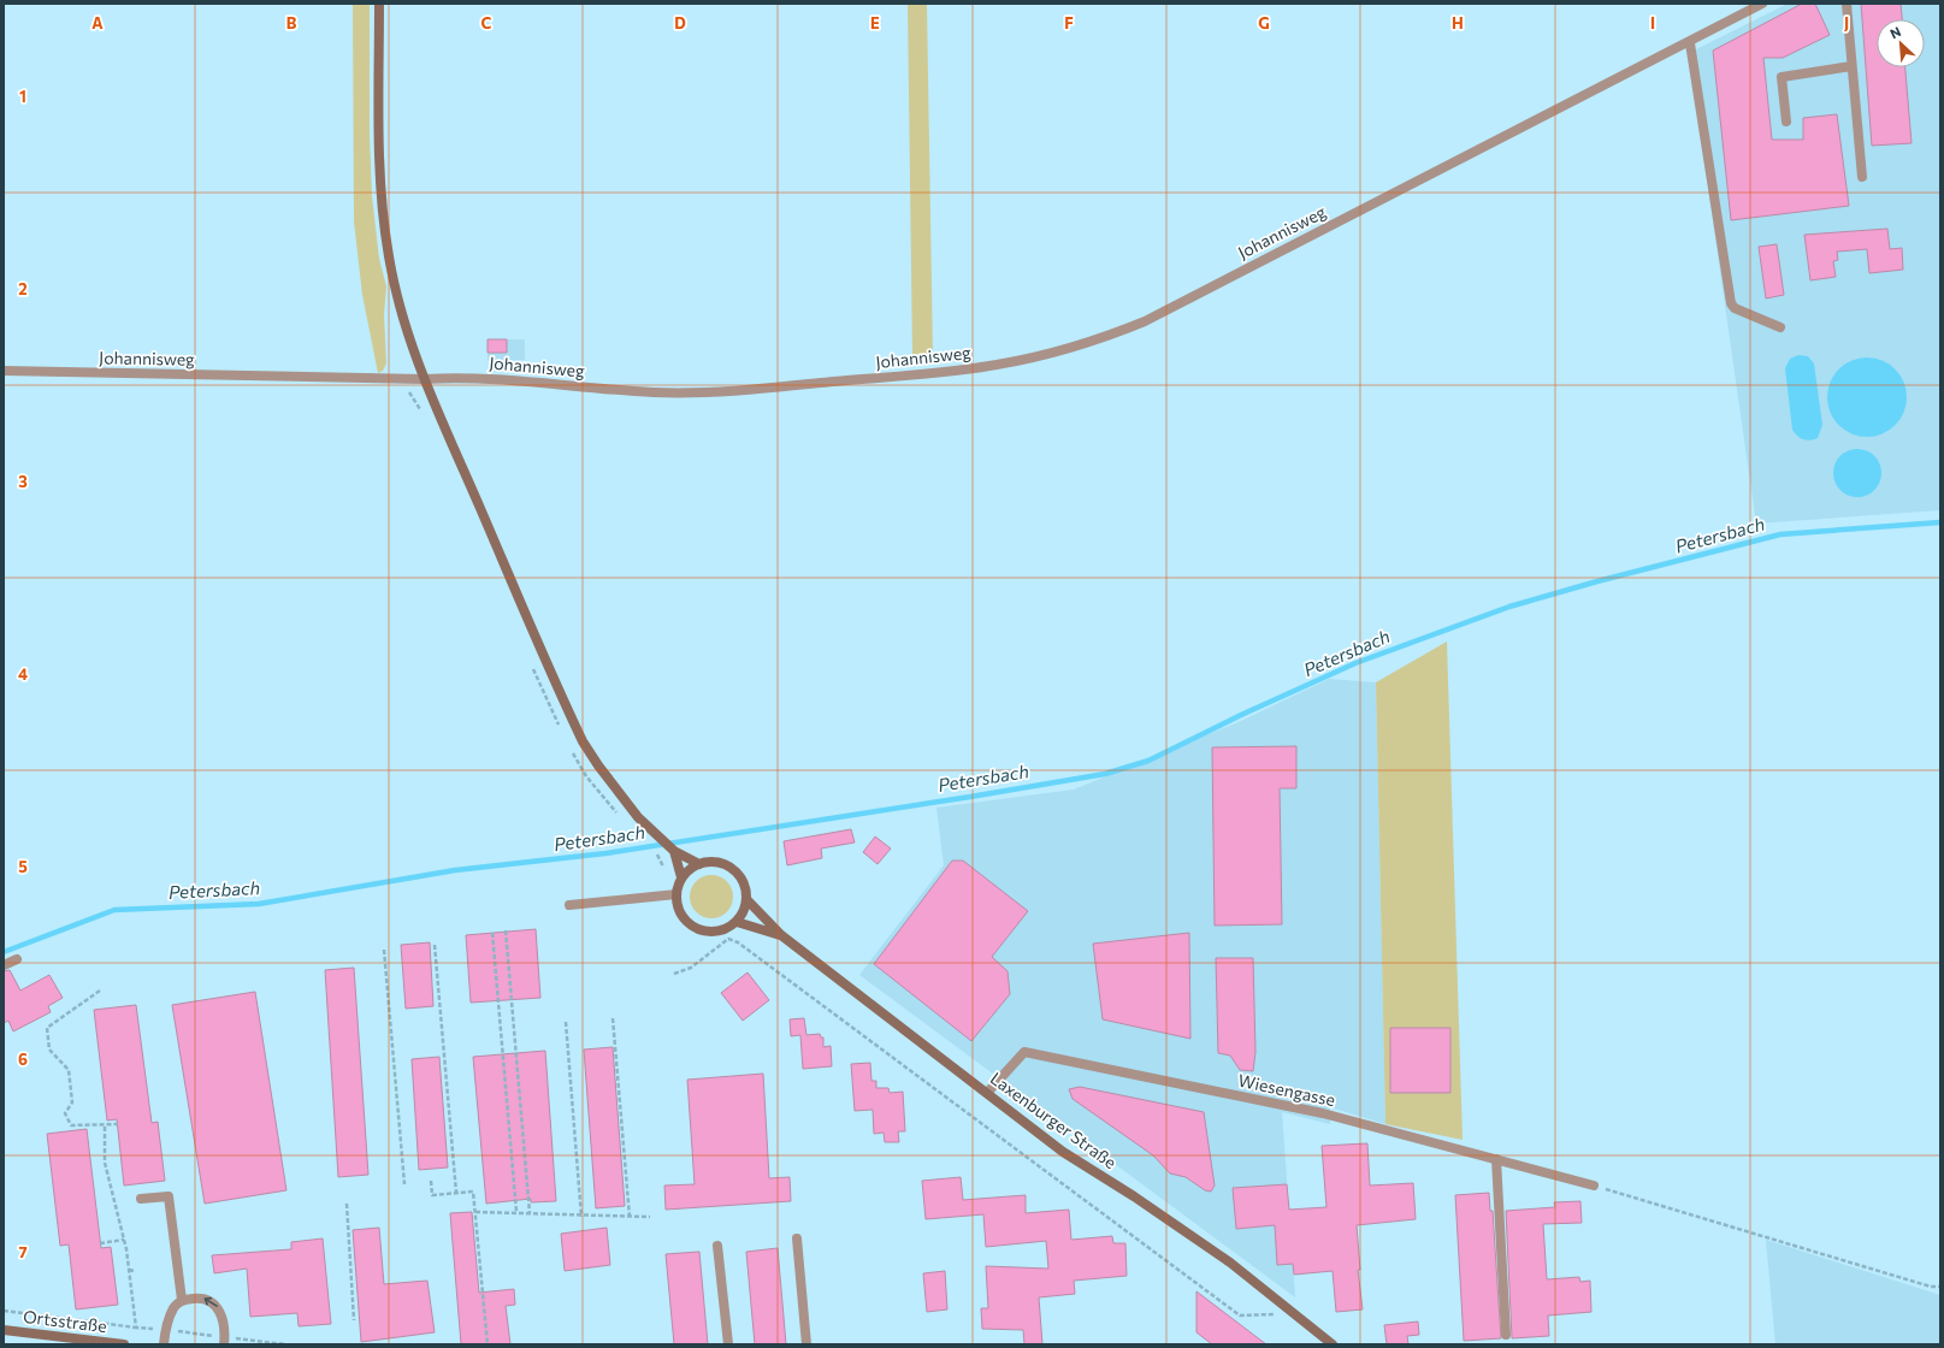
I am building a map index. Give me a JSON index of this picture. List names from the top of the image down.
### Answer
{
  "streets": {
    "main road": ["Laxenburger Straße", "Ortsstraße"],
    "street": ["Johannisweg", "Wiesengasse"]
  },
  "crossings": [
    ["Johannisweg", "Laxenburger Straße"],
    ["Wiesengasse", "Laxenburger Straße"]
  ],
  "water": ["Petersbach"],
  "north": "top left",
  "grid": {
    "columns": [
      "A",
      "B",
      "C",
      "D",
      "E",
      "F",
      "G",
      "H",
      "I",
      "J"
    ],
    "rows": [
      "1",
      "2",
      "3",
      "4",
      "5",
      "6",
      "7"
    ]
  }
}
